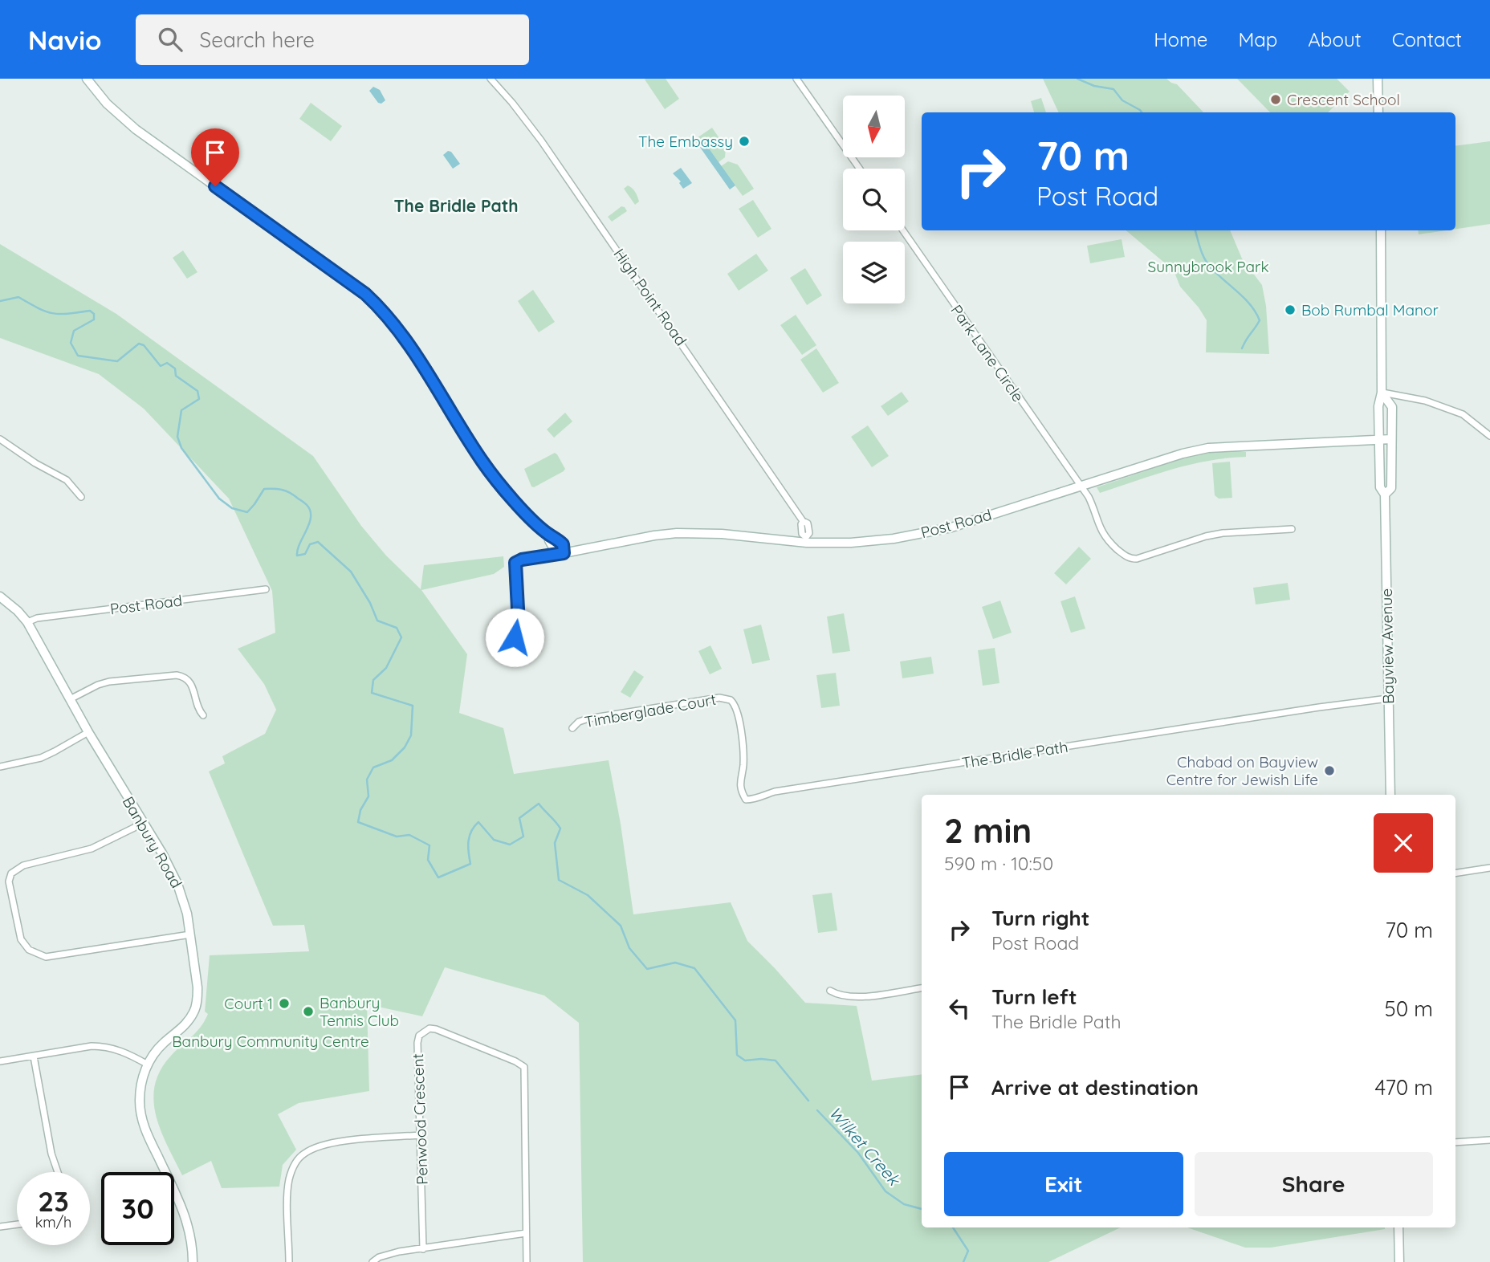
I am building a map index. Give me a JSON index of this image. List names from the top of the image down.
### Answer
{
  "streets": {
    "street": [
      "High Point Road",
      "Park Lane Circle",
      "Post Road",
      "Bayview Avenue",
      "Timberglade Court",
      "The Bridle Path",
      "Banbury Road",
      "Penwood Crescent"
    ]
  },
  "crossings": [
    ["High Point Road", "Post Road"],
    ["Park Lane Circle", "Post Road"],
    ["Post Road", "Bayview Avenue"],
    ["Post Road", "Banbury Road"],
    ["Bayview Avenue", "The Bridle Path"],
    ["Timberglade Court", "The Bridle Path"]
  ],
  "districts": ["The Bridle Path"],
  "water": ["Wilket Creek"],
  "parks": ["Sunnybrook Park", "Banbury Community Centre"],
  "places": [
    "Crescent School",
    "The Embassy",
    "Bob Rumbal Manor",
    "Chabad on Bayview Centre for Jewish Life",
    "Court 1",
    "Banbury Tennis Club"
  ],
  "north": "bottom",
  "page": {
    "header": "Navio",
    "search": "Search here",
    "nav": [
      "Home",
      "Map",
      "About",
      "Contact"
    ],
    "turn": ["70 m", "Post Road"],
    "heading": ["2 min", "590 m · 10:50"],
    "list": [
      {
        "name": "Turn right",
        "note": "Post Road",
        "value": "70 m"
      },
      {
        "name": "Turn left",
        "note": "The Bridle Path",
        "value": "50 m"
      },
      {
        "name": "Arrive at destination",
        "value": "470 m"
      }
    ],
    "buttons": ["Exit", "Share"],
    "speed": "23 km/h",
    "limit": "30"
  }
}
